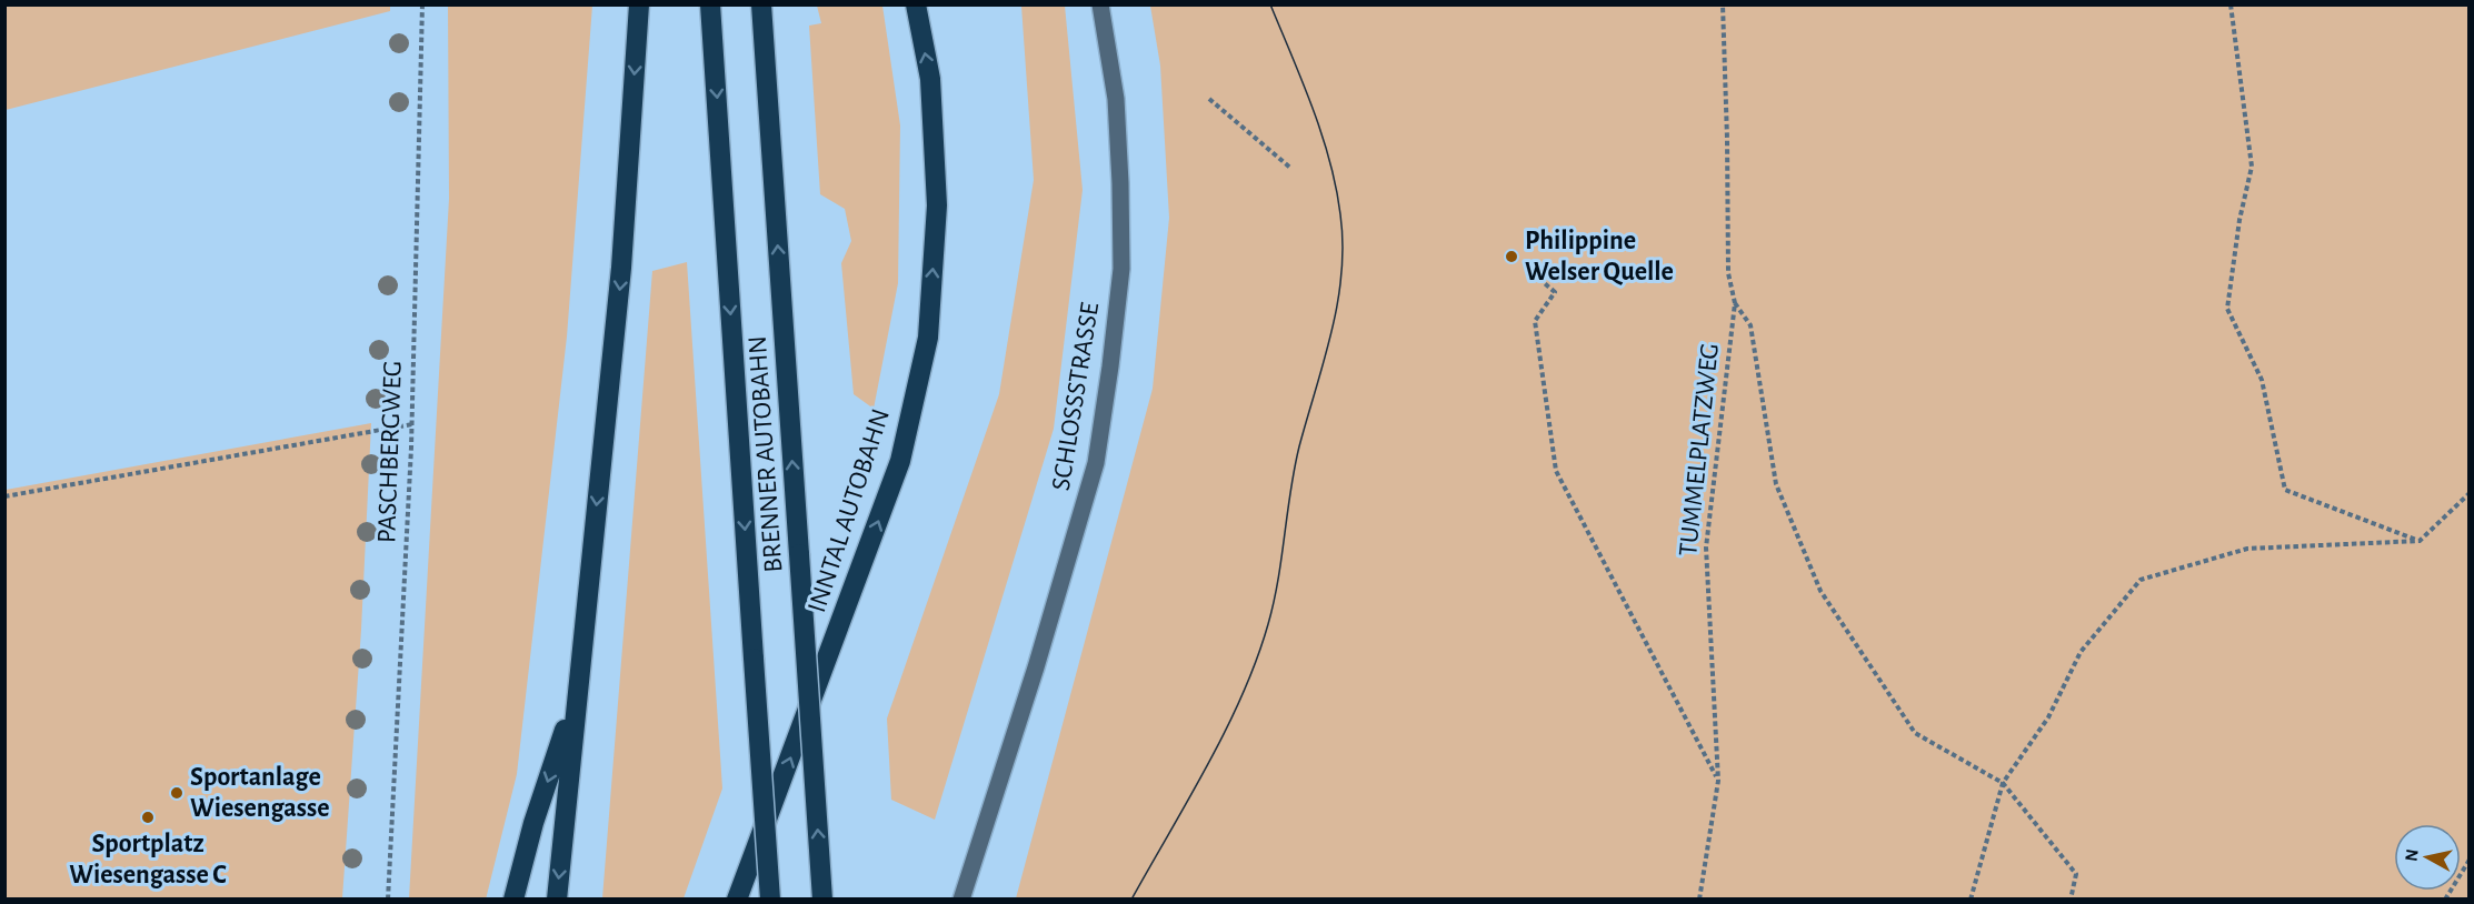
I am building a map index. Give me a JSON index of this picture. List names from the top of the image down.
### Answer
{
  "streets": {
    "highway": ["BRENNER AUTOBAHN", "INNTAL AUTOBAHN"],
    "main road": ["SCHLOSSSTRASSE"],
    "path": ["TUMMELPLATZWEG", "PASCHBERGWEG"]
  },
  "one_way": ["INNTAL AUTOBAHN"],
  "places": ["Philippine Welser Quelle", "Sportanlage Wiesengasse", "Sportplatz Wiesengasse C"],
  "north": "left"
}
